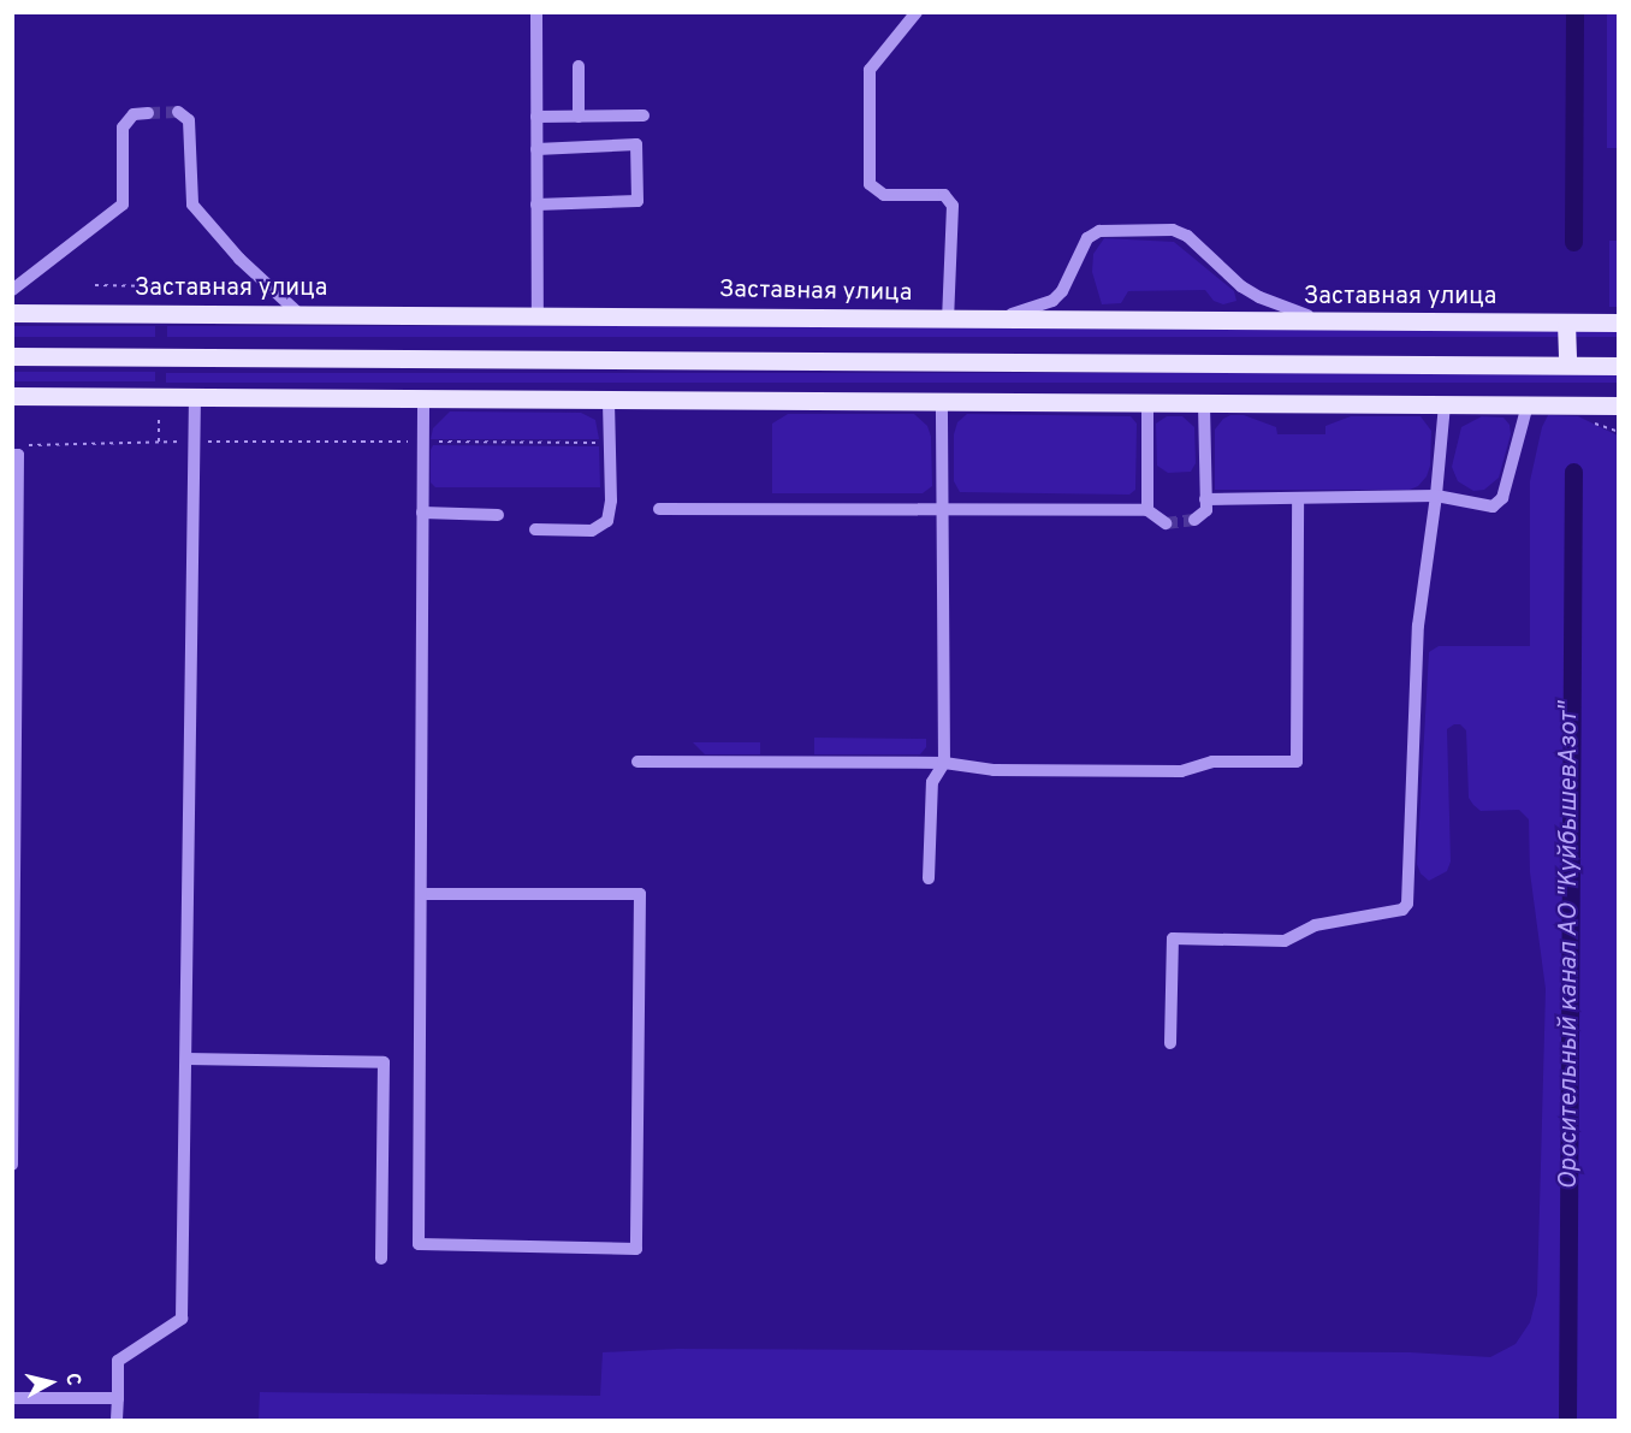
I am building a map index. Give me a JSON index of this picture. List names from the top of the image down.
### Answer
{
  "streets": {
    "main road": ["Заставная улица"]
  },
  "water": ["Оросительный канал АО \"КуйбышевАзот\""],
  "north": "right"
}
